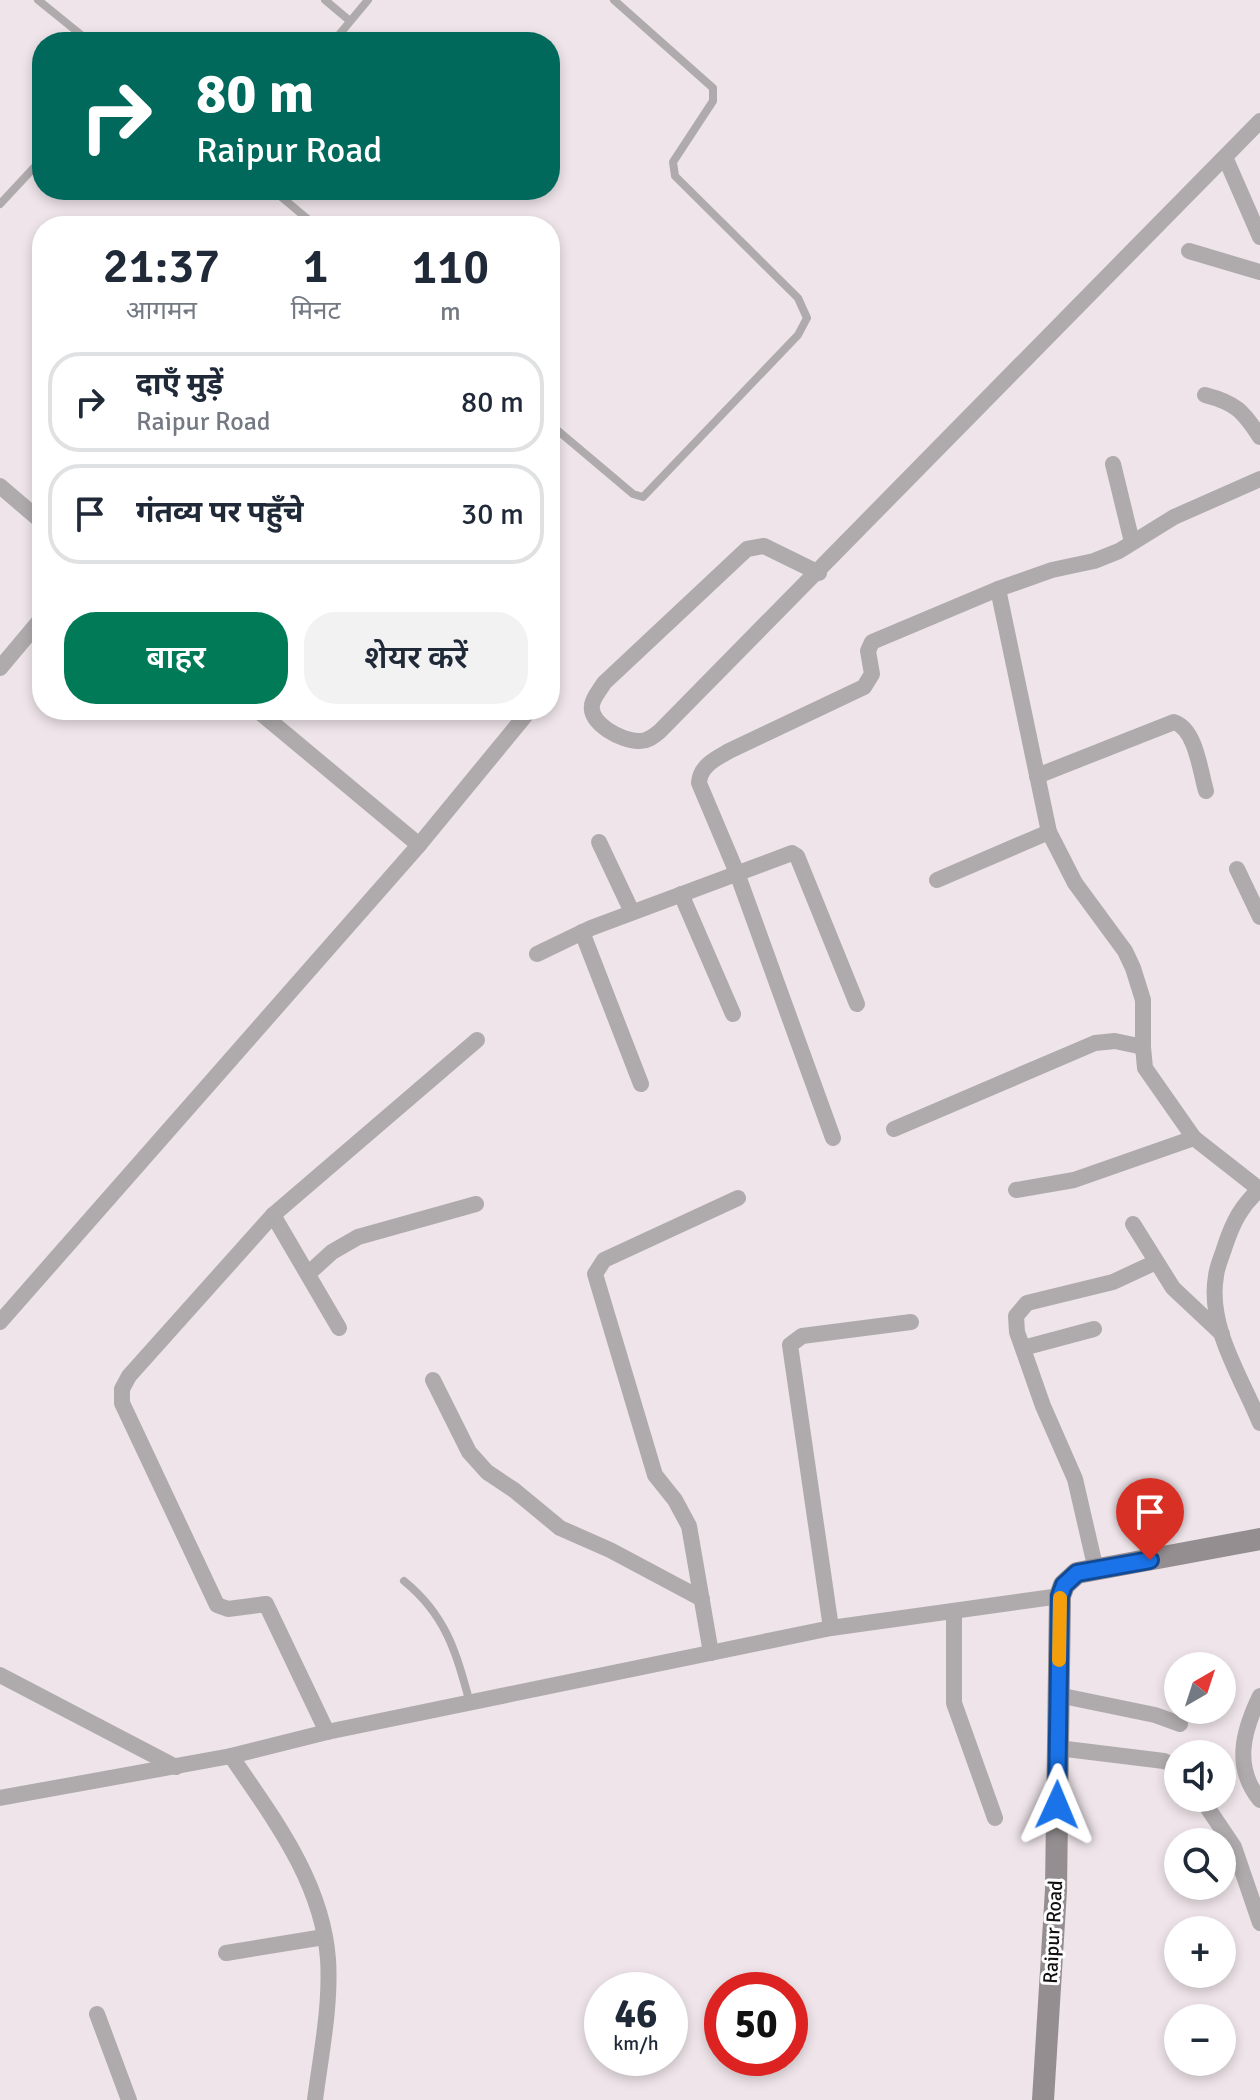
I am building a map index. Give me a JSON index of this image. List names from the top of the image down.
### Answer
{
  "streets": {
    "main road": ["Raipur Road"]
  },
  "north": "top right",
  "page": {
    "turn": ["80 m", "Raipur Road"],
    "eta": [
      "21:37",
      "आगमन",
      "1",
      "मिनट",
      "110",
      "m"
    ],
    "list": [
      {
        "name": "दाएँ मुड़ें",
        "note": "Raipur Road",
        "value": "80 m"
      },
      {
        "name": "गंतव्य पर पहुँचे",
        "value": "30 m"
      }
    ],
    "buttons": ["बाहर", "शेयर करें"],
    "map_buttons": ["+", "−"],
    "speed": "46 km/h",
    "limit": "50"
  }
}
